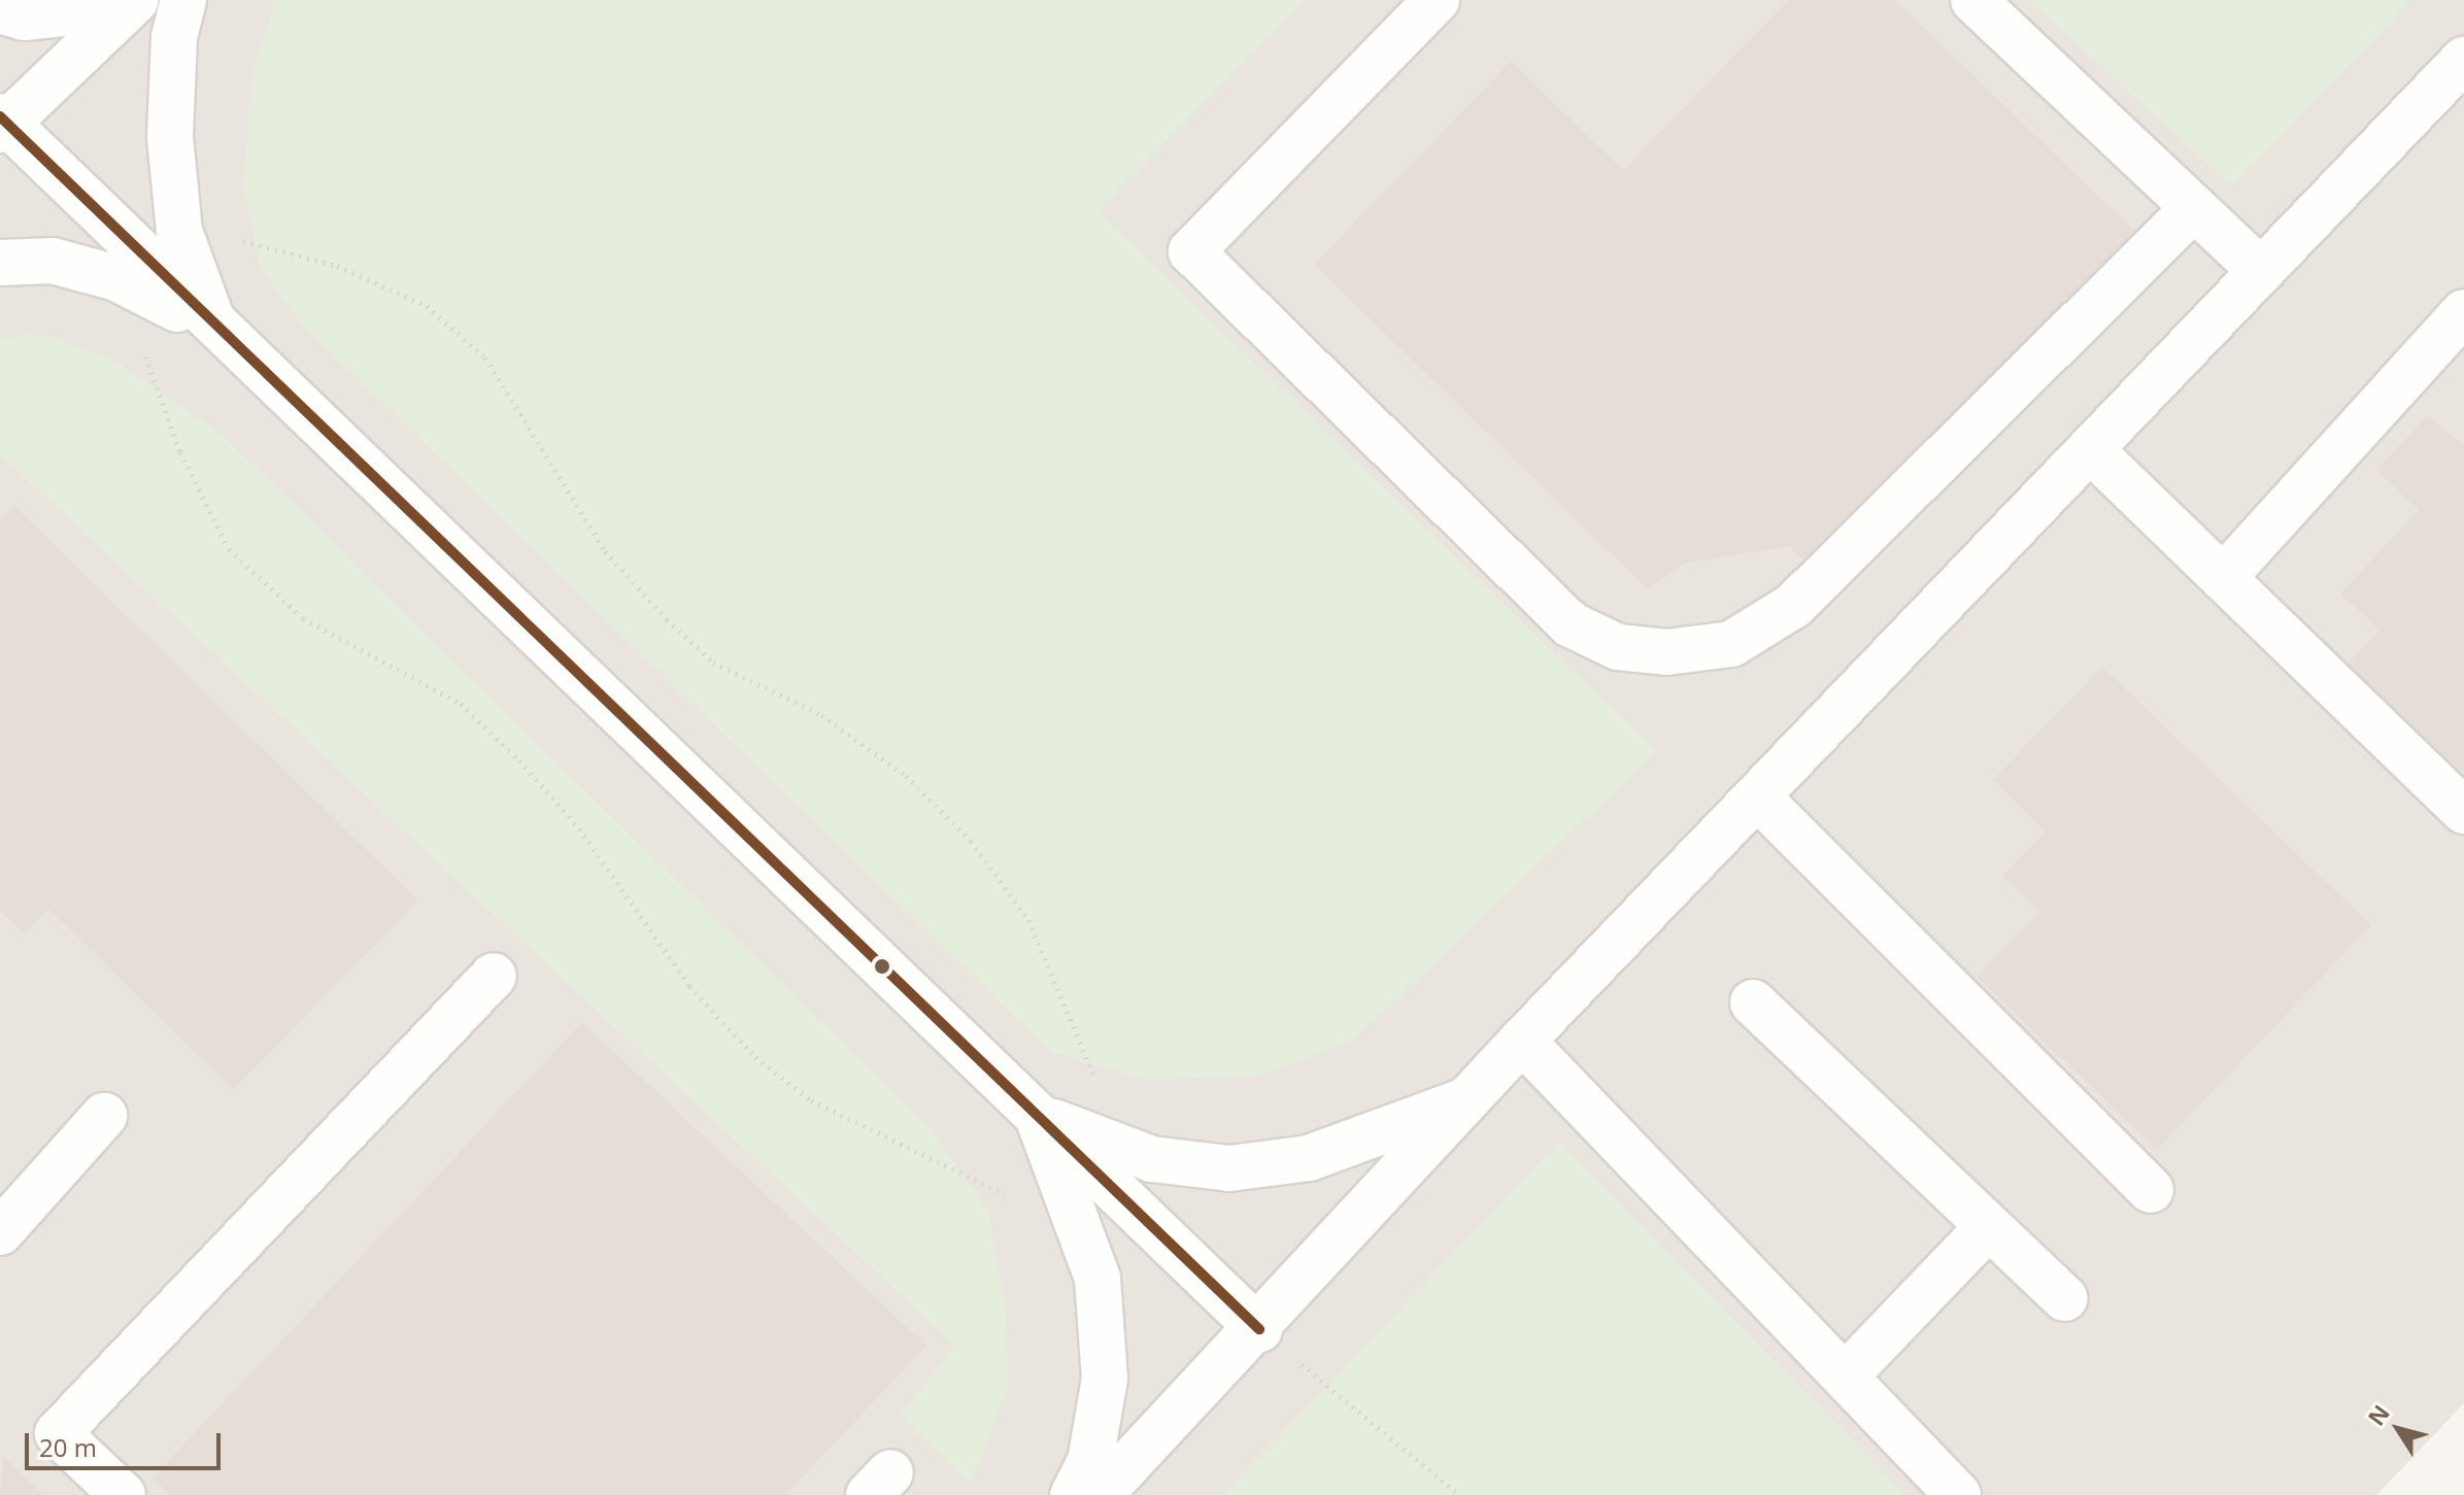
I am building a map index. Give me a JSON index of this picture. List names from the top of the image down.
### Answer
{
  "scale_bar": "20 m",
  "north": "top left"
}
